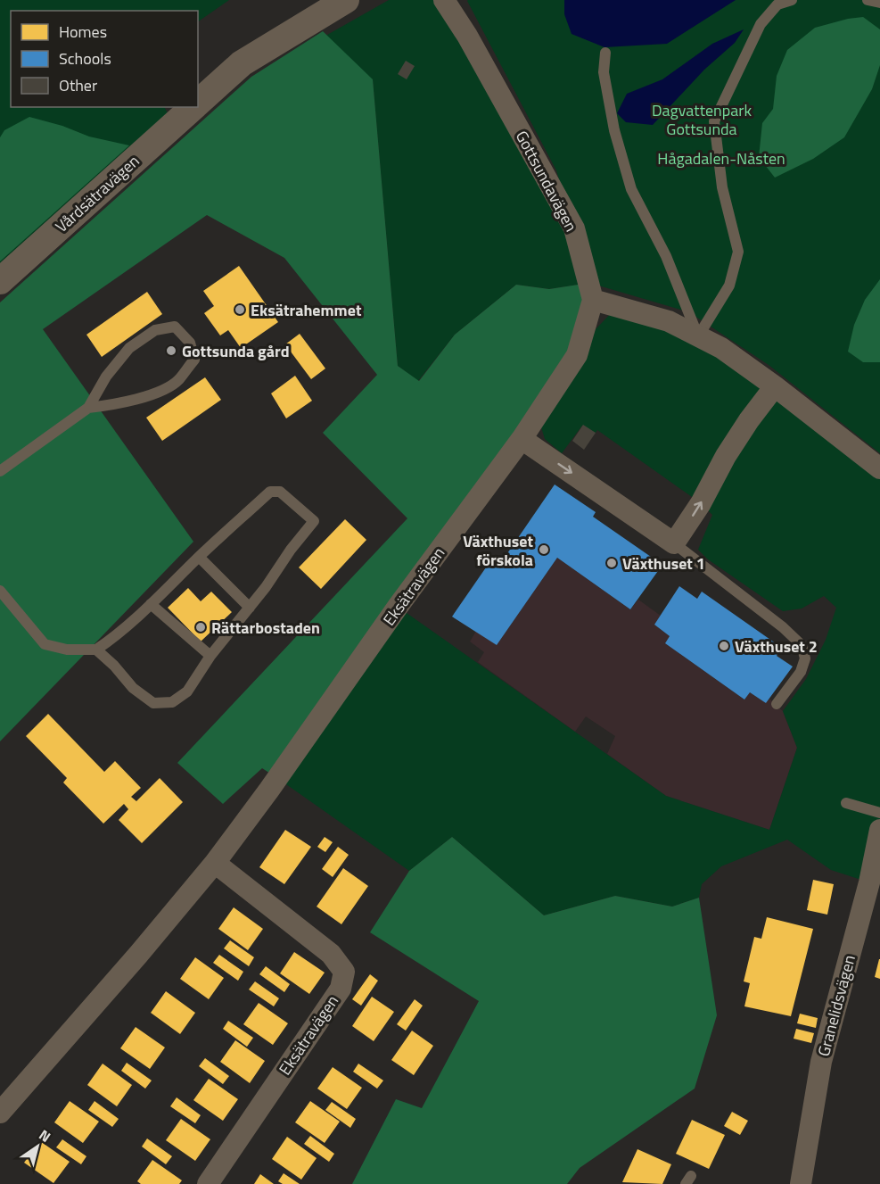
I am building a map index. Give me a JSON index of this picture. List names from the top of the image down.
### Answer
{
  "streets": {
    "street": [
      "Gottsundavägen",
      "Vårdsätravägen",
      "Eksätravägen",
      "Granelidsvägen"
    ]
  },
  "crossings": [
    ["Gottsundavägen", "Eksätravägen"]
  ],
  "parks": ["Dagvattenpark Gottsunda", "Hågadalen-Nåsten"],
  "places": [
    "Eksätrahemmet",
    "Gottsunda gård",
    "Växthuset förskola",
    "Växthuset 1",
    "Rättarbostaden",
    "Växthuset 2"
  ],
  "legend": ["Homes", "Schools", "Other"],
  "north": "top right"
}
